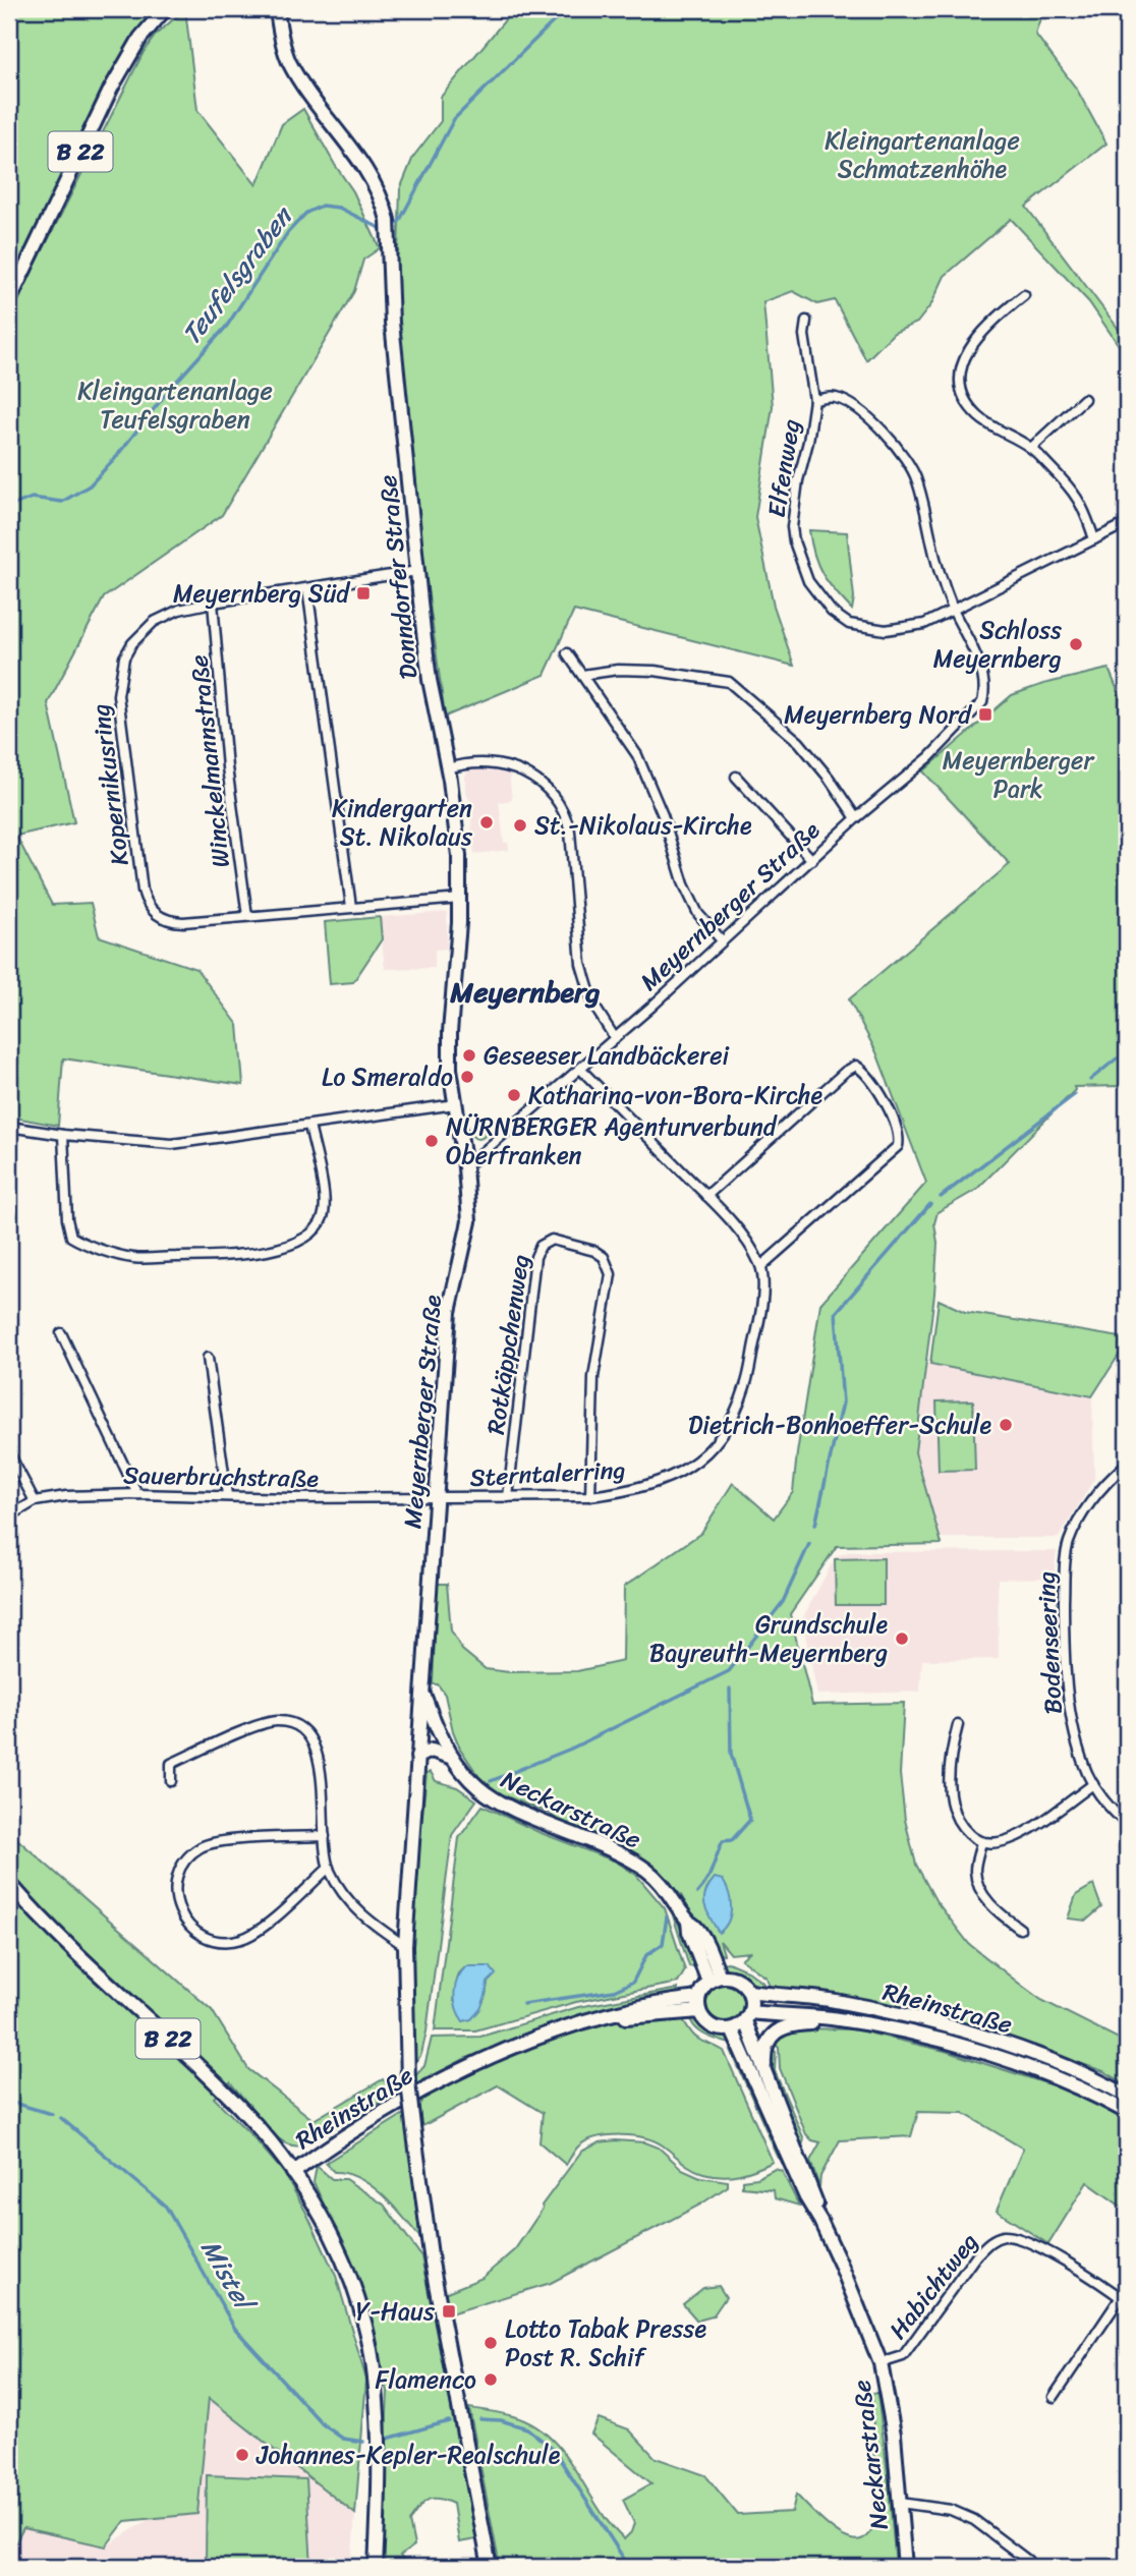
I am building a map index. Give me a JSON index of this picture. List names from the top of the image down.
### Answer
{
  "streets": {
    "street": [
      "B 22",
      "Elfenweg",
      "Donndorfer Straße",
      "Winckelmannstraße",
      "Kopernikusring",
      "Meyernberger Straße",
      "Rotkäppchenweg",
      "Sterntalerring",
      "Sauerbruchstraße",
      "Bodenseering",
      "Neckarstraße",
      "Rheinstraße",
      "Habichtweg"
    ]
  },
  "crossings": [
    ["B 22", "Rheinstraße"],
    ["Elfenweg", "Meyernberger Straße"],
    ["Donndorfer Straße", "Kopernikusring"],
    ["Donndorfer Straße", "Meyernberger Straße"],
    ["Winckelmannstraße", "Kopernikusring"],
    ["Meyernberger Straße", "Sterntalerring"],
    ["Meyernberger Straße", "Sauerbruchstraße"],
    ["Meyernberger Straße", "Neckarstraße"],
    ["Rotkäppchenweg", "Sterntalerring"],
    ["Sterntalerring", "Sauerbruchstraße"],
    ["Neckarstraße", "Rheinstraße"],
    ["Neckarstraße", "Habichtweg"]
  ],
  "districts": ["Meyernberg"],
  "water": ["Teufelsgraben", "Mistel"],
  "parks": ["Kleingartenanlage Schmatzenhöhe", "Kleingartenanlage Teufelsgraben", "Meyernberger Park"],
  "places": {
    "transit": ["Meyernberg Süd", "Meyernberg Nord", "Y-Haus"],
    "other": [
      "Schloss Meyernberg",
      "Kindergarten St. Nikolaus",
      "St.-Nikolaus-Kirche",
      "Geseeser Landbäckerei",
      "Lo Smeraldo",
      "Katharina-von-Bora-Kirche",
      "NÜRNBERGER Agenturverbund Oberfranken",
      "Dietrich-Bonhoeffer-Schule",
      "Grundschule Bayreuth-Meyernberg",
      "Lotto Tabak Presse Post R. Schif",
      "Flamenco",
      "Johannes-Kepler-Realschule"
    ]
  }
}
